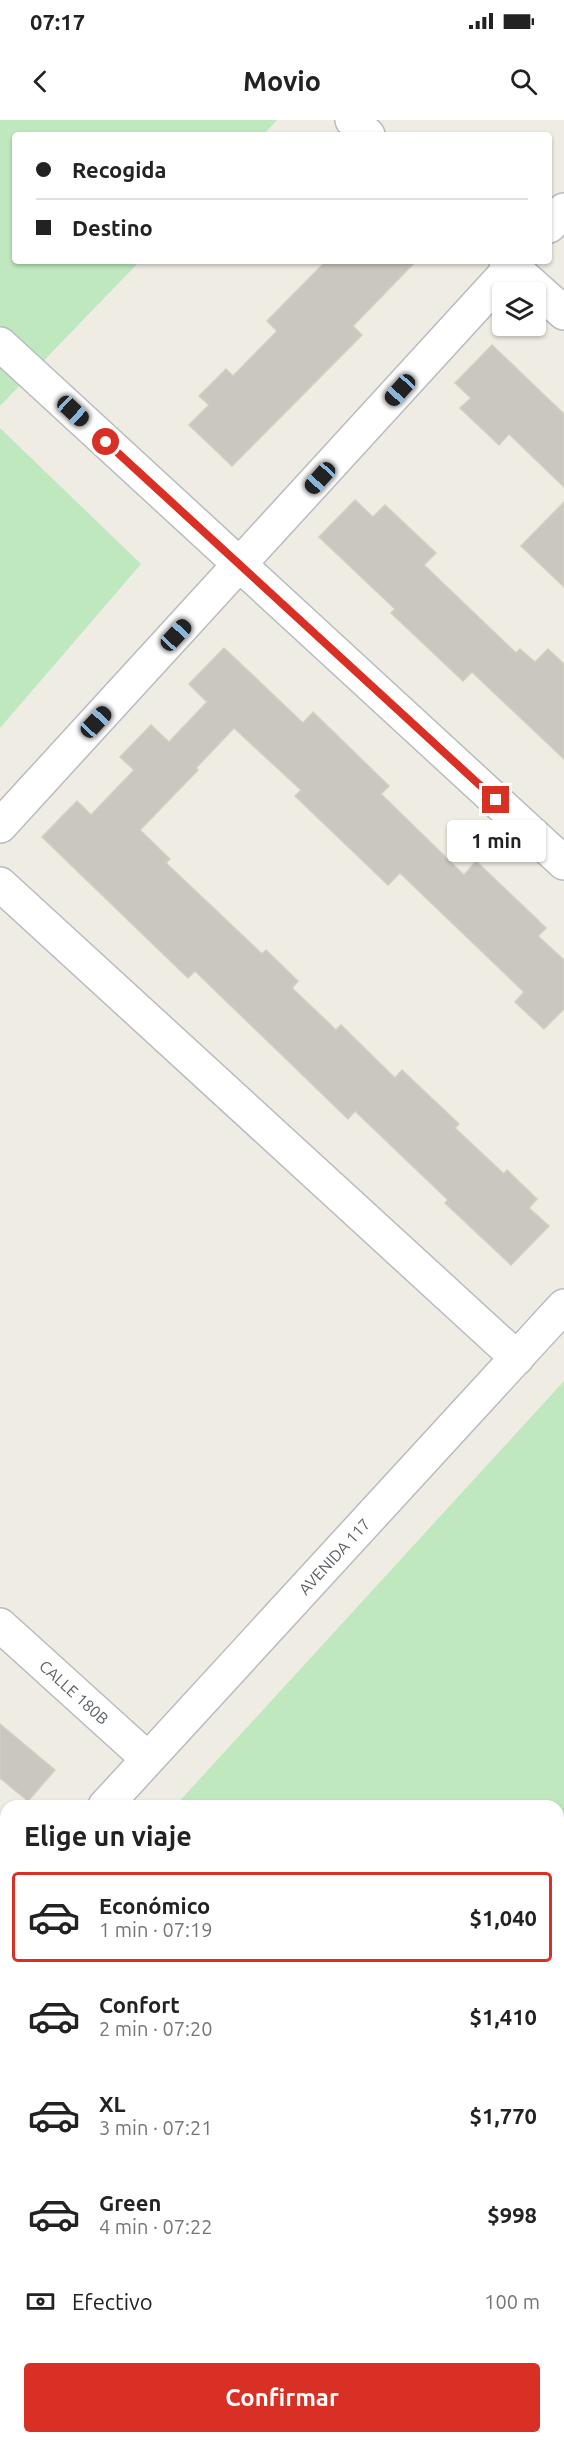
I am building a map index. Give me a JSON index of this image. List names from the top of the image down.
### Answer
{
  "streets": {
    "street": ["AVENIDA 117", "CALLE 180B"]
  },
  "crossings": [
    ["AVENIDA 117", "CALLE 180B"]
  ],
  "page": {
    "status": "07:17",
    "header": "Movio",
    "banner": ["Recogida", "Destino"],
    "bubble": "1 min",
    "heading": "Elige un viaje",
    "list": [
      {
        "name": "Económico",
        "note": "1 min · 07:19",
        "value": "$1,040"
      },
      {
        "name": "Confort",
        "note": "2 min · 07:20",
        "value": "$1,410"
      },
      {
        "name": "XL",
        "note": "3 min · 07:21",
        "value": "$1,770"
      },
      {
        "name": "Green",
        "note": "4 min · 07:22",
        "value": "$998"
      }
    ],
    "pay": ["Efectivo", "100 m"],
    "buttons": "Confirmar"
  }
}
